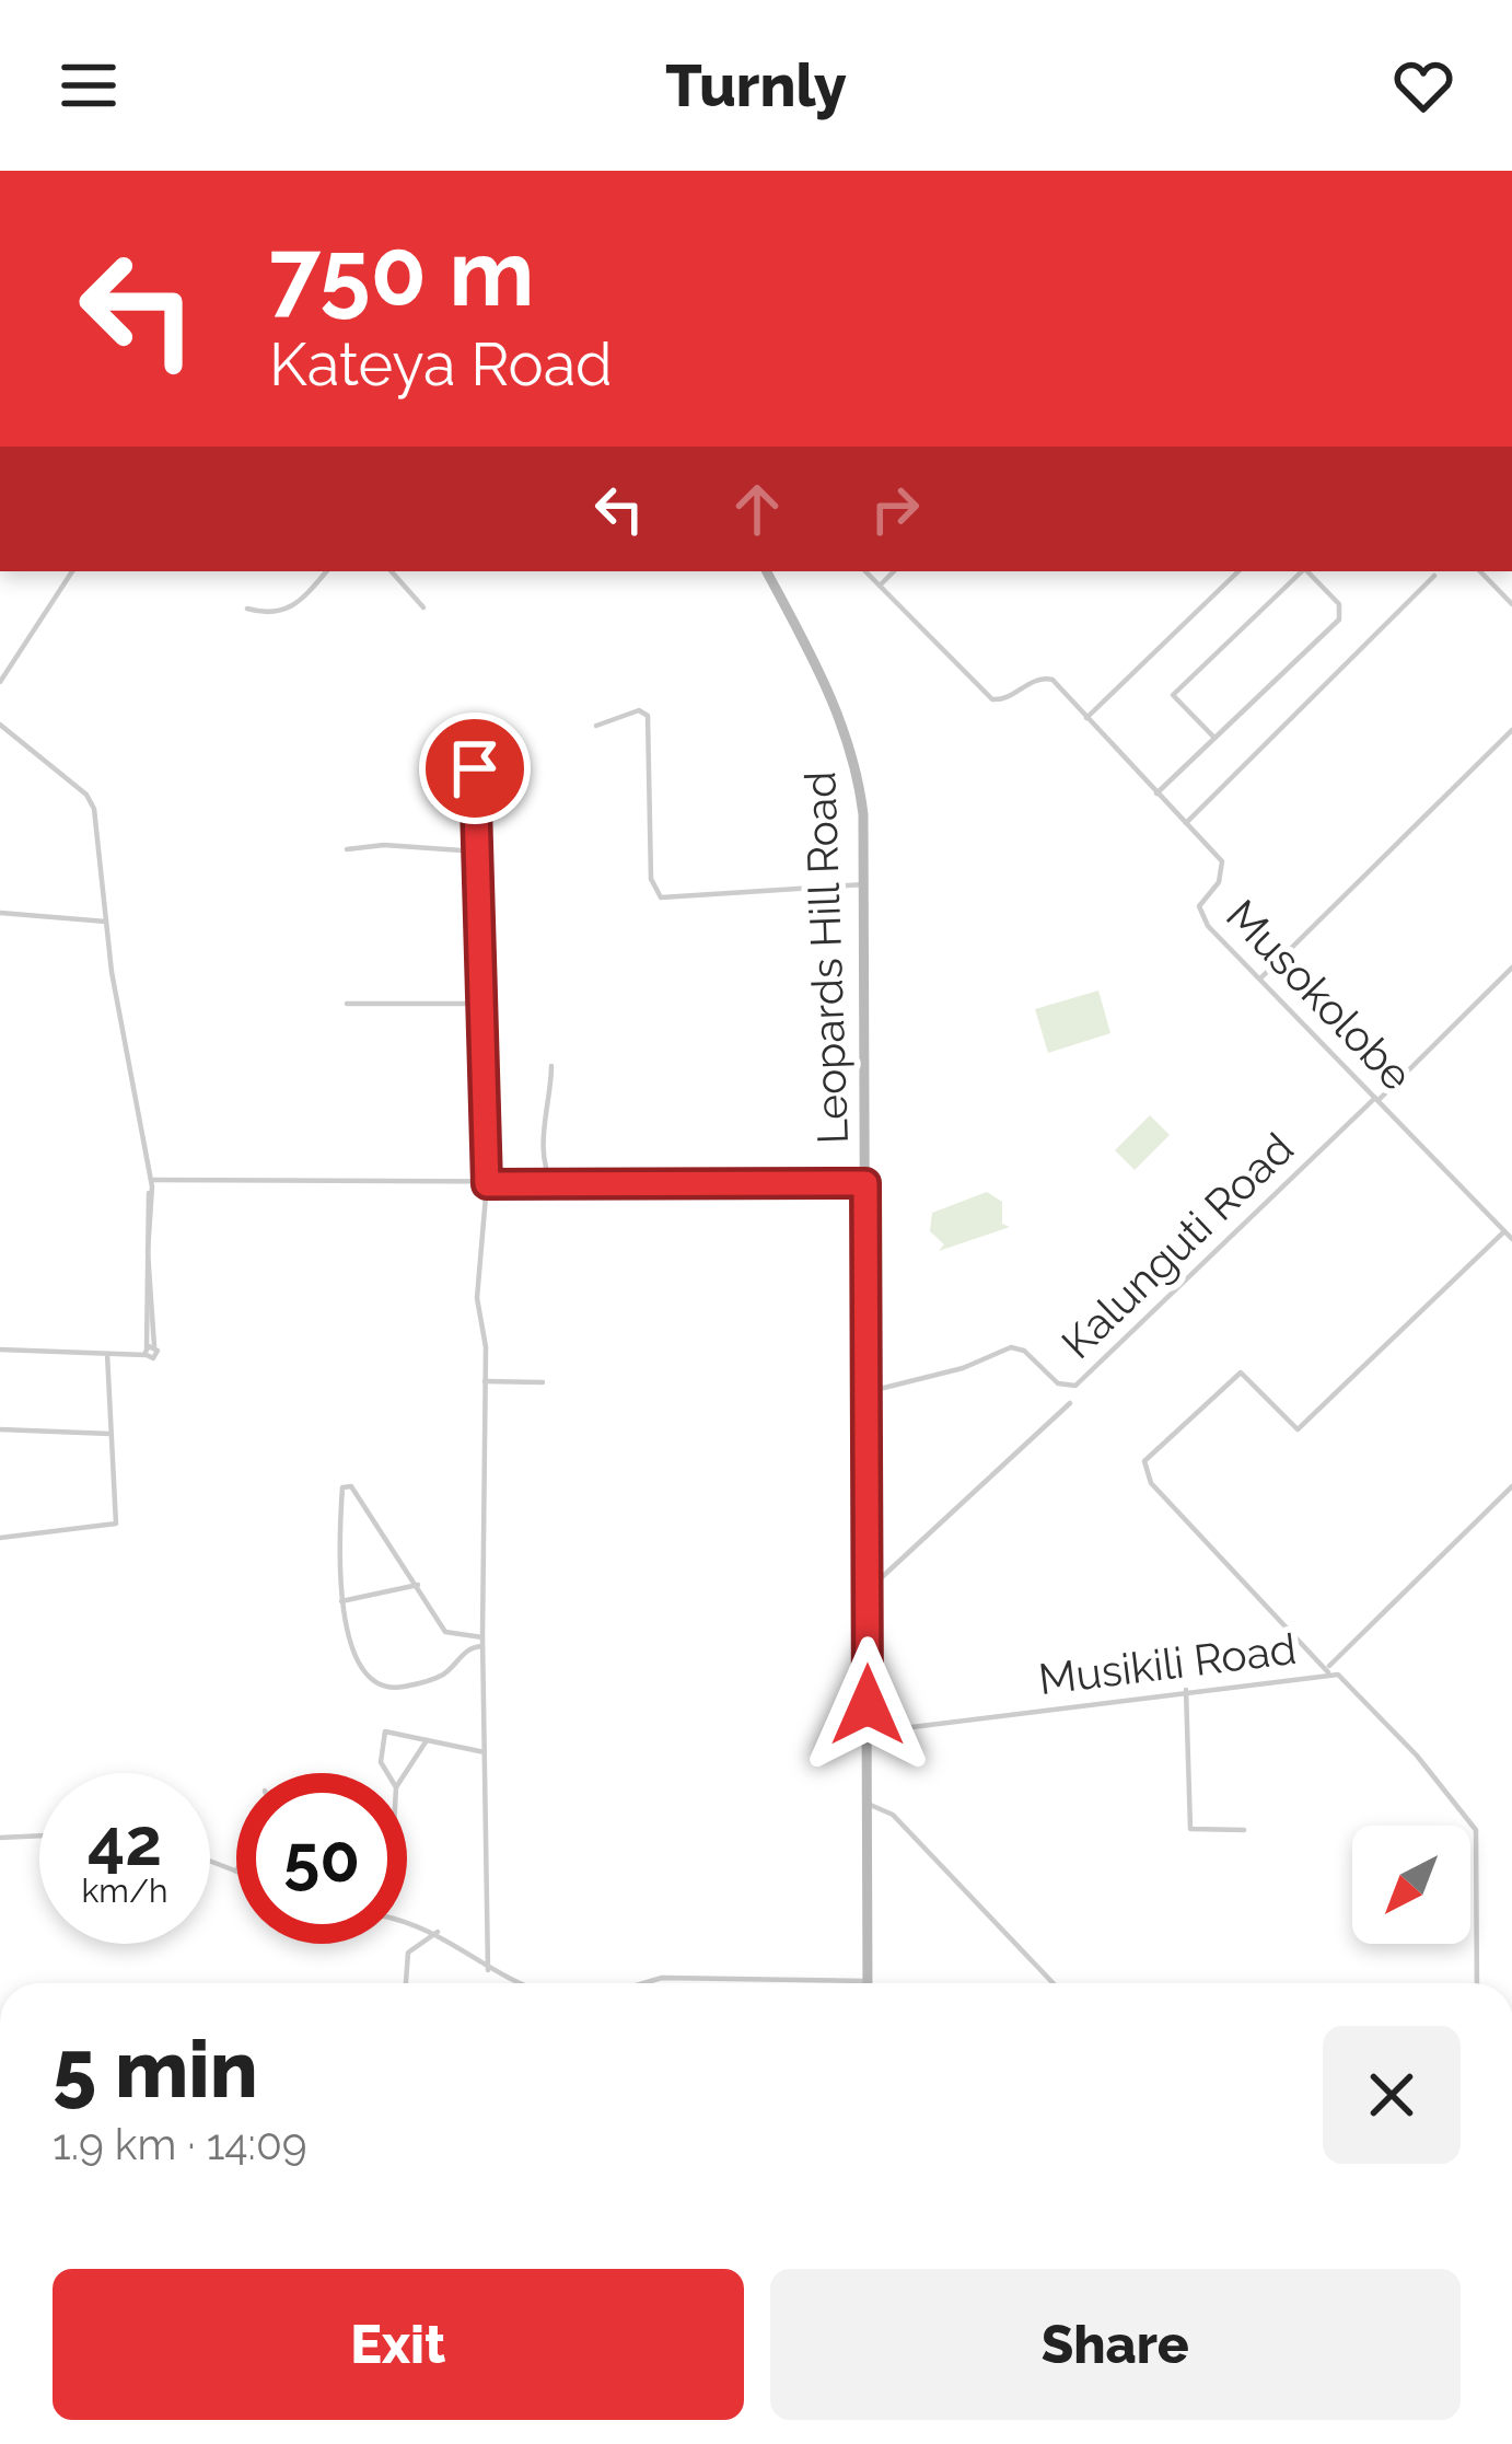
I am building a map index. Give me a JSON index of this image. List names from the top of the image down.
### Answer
{
  "streets": {
    "main road": ["Leopards Hill Road"],
    "street": ["Musokolobe", "Kalunguti Road", "Musikili Road"]
  },
  "crossings": [
    ["Leopards Hill Road", "Kalunguti Road"],
    ["Leopards Hill Road", "Musikili Road"],
    ["Musokolobe", "Kalunguti Road"]
  ],
  "north": "bottom left",
  "page": {
    "header": "Turnly",
    "turn": ["750 m", "Kateya Road"],
    "speed": "42 km/h",
    "limit": "50",
    "heading": ["5 min", "1.9 km · 14:09"],
    "buttons": ["Exit", "Share"]
  }
}
